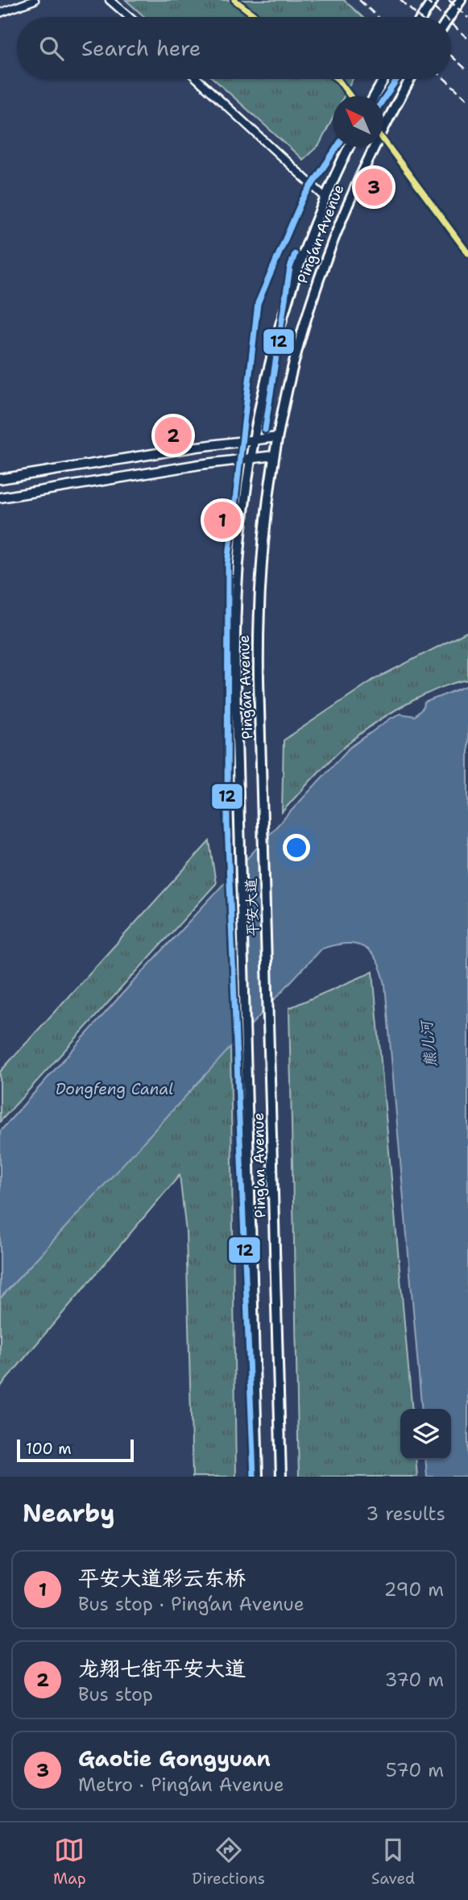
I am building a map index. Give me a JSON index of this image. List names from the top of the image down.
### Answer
{
  "streets": {
    "main road": ["Ping‘an Avenue", "平安大道", "Ping'an Avenue"]
  },
  "crossings": [
    ["Ping‘an Avenue", "平安大道"],
    ["平安大道", "Ping'an Avenue"]
  ],
  "water": ["熊儿河", "Dongfeng Canal"],
  "lines": ["transit line 12"],
  "scale_bar": "100 m",
  "north": "top left",
  "page": {
    "search": "Search here",
    "pins": ["3", "2", "1"],
    "scale": "100 m",
    "heading": ["Nearby", "3 results"],
    "list": [
      {
        "mark": "1",
        "name": "平安大道彩云东桥",
        "note": "Bus stop · Ping‘an Avenue",
        "value": "290 m"
      },
      {
        "mark": "2",
        "name": "龙翔七街平安大道",
        "note": "Bus stop",
        "value": "370 m"
      },
      {
        "mark": "3",
        "name": "Gaotie Gongyuan",
        "note": "Metro · Ping‘an Avenue",
        "value": "570 m"
      }
    ],
    "nav": ["Map", "Directions", "Saved"]
  }
}
